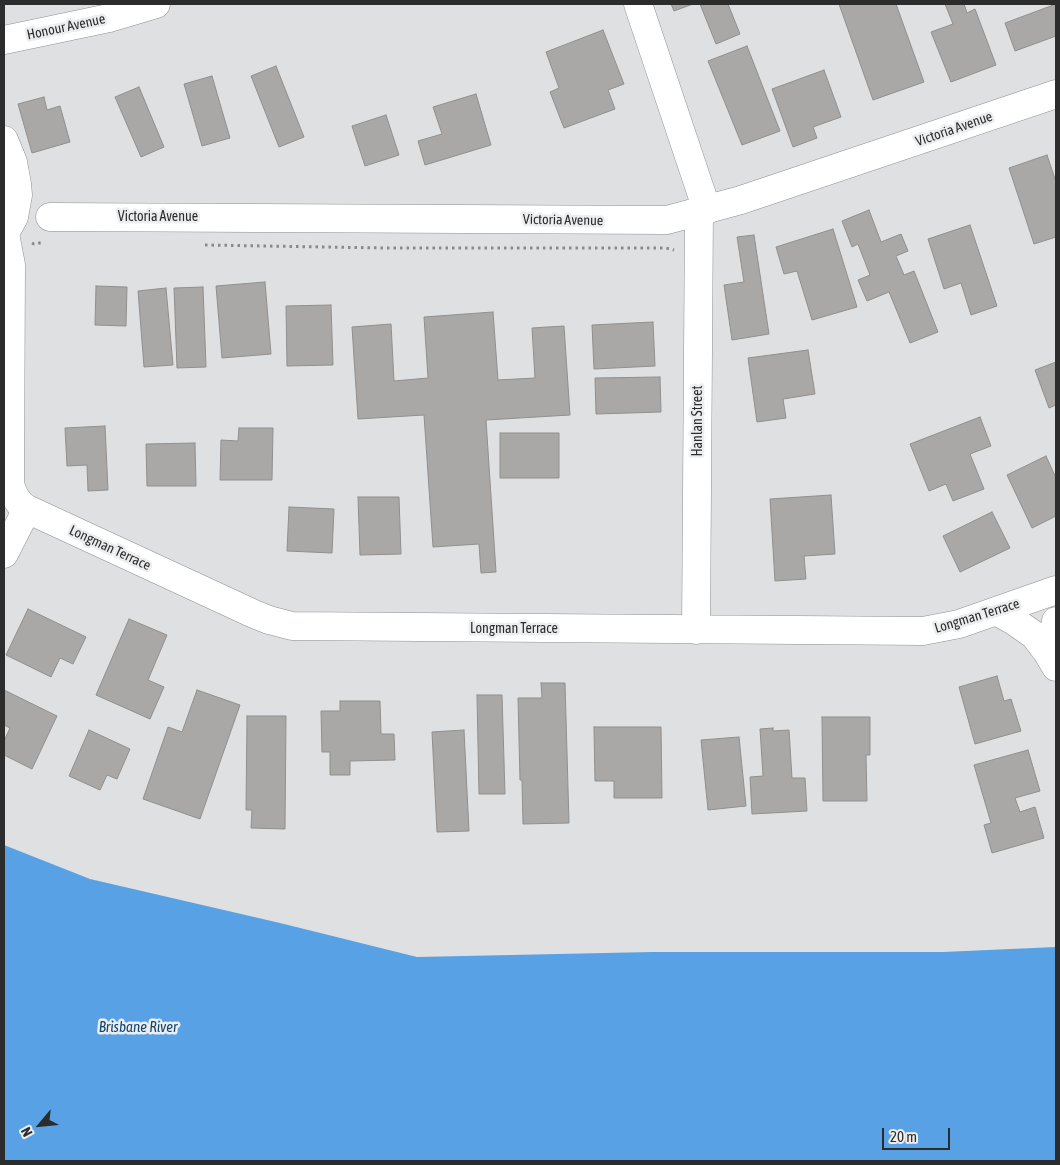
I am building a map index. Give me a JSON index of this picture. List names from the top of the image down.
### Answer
{
  "streets": {
    "street": [
      "Honour Avenue",
      "Victoria Avenue",
      "Hanlan Street",
      "Longman Terrace"
    ]
  },
  "crossings": [
    ["Victoria Avenue", "Hanlan Street"],
    ["Hanlan Street", "Longman Terrace"]
  ],
  "water": ["Brisbane River"],
  "scale_bar": "20 m",
  "north": "bottom left"
}
